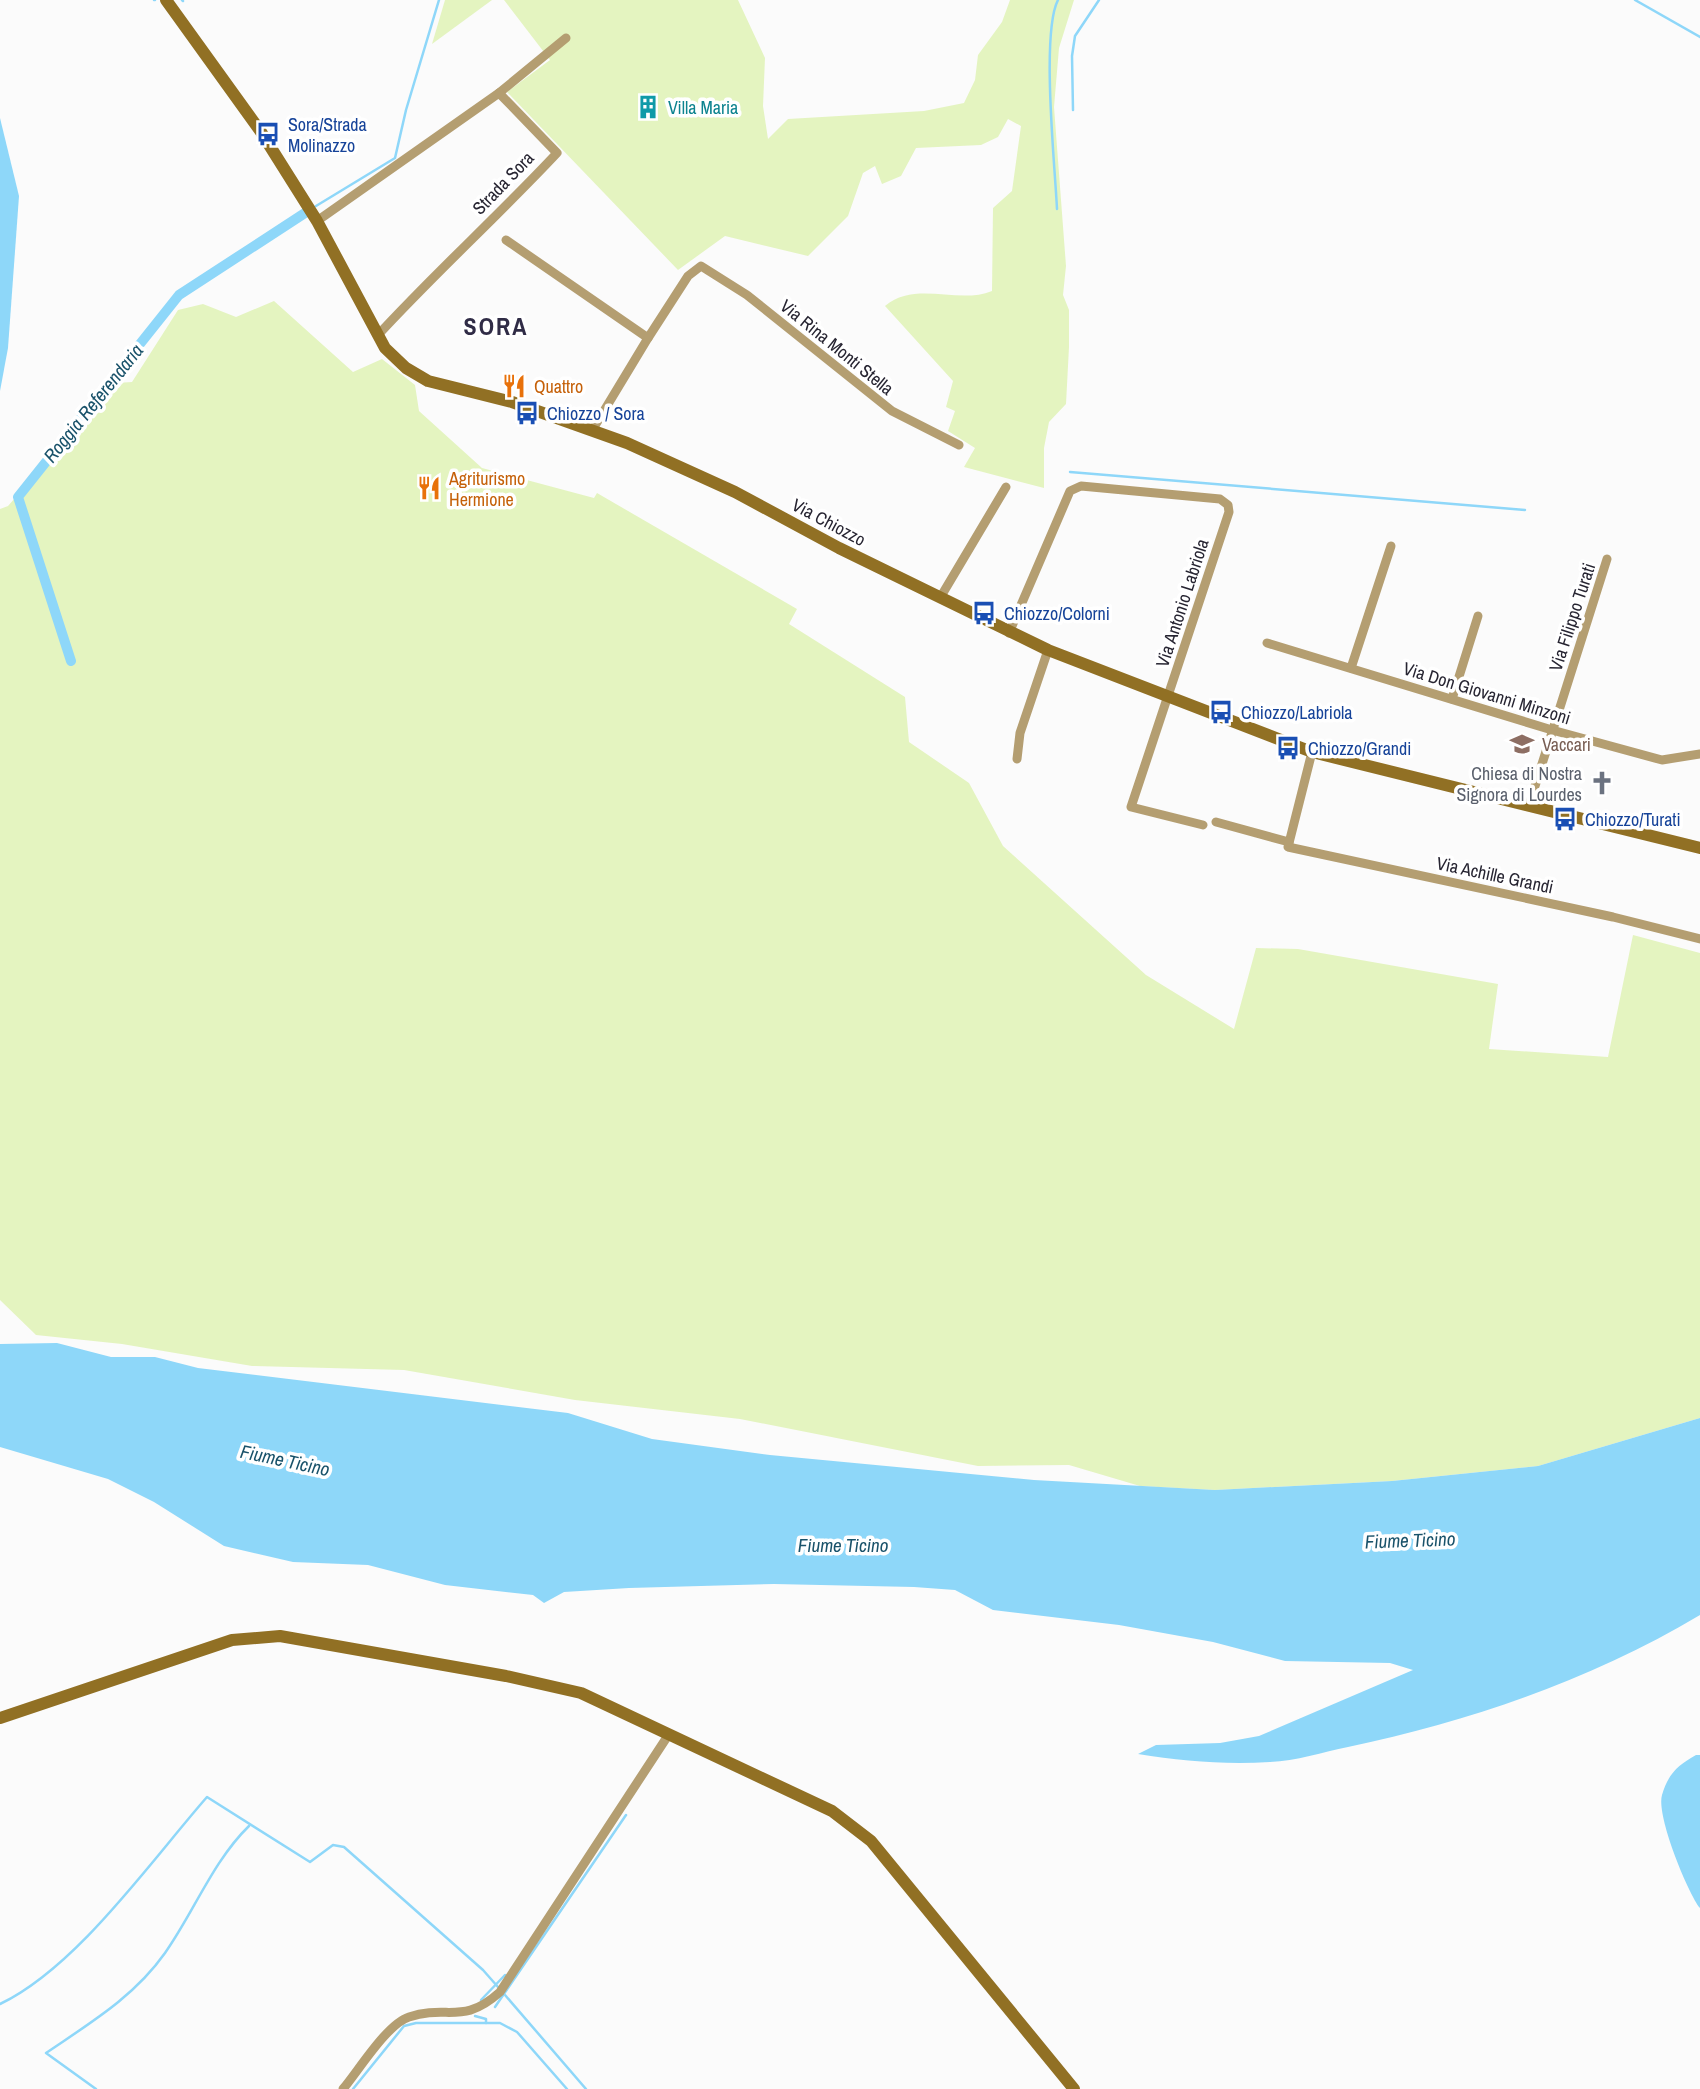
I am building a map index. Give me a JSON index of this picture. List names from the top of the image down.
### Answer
{
  "streets": {
    "street": [
      "Strada Sora",
      "Via Rina Monti Stella",
      "Via Chiozzo",
      "Via Antonio Labriola",
      "Via Filippo Turati",
      "Via Don Giovanni Minzoni",
      "Via Achille Grandi"
    ]
  },
  "crossings": [
    ["Via Chiozzo", "Via Antonio Labriola"],
    ["Via Chiozzo", "Via Filippo Turati"],
    ["Via Filippo Turati", "Via Don Giovanni Minzoni"]
  ],
  "districts": ["SORA"],
  "water": ["Roggia Referendaria", "Fiume Ticino"],
  "places": {
    "building": ["Villa Maria"],
    "bus stop": [
      "Sora/Strada Molinazzo",
      "Chiozzo / Sora",
      "Chiozzo/Colorni",
      "Chiozzo/Labriola",
      "Chiozzo/Grandi",
      "Chiozzo/Turati"
    ],
    "restaurant": ["Quattro", "Agriturismo Hermione"],
    "school or university": ["Vaccari"],
    "church": ["Chiesa di Nostra Signora di Lourdes"]
  }
}
